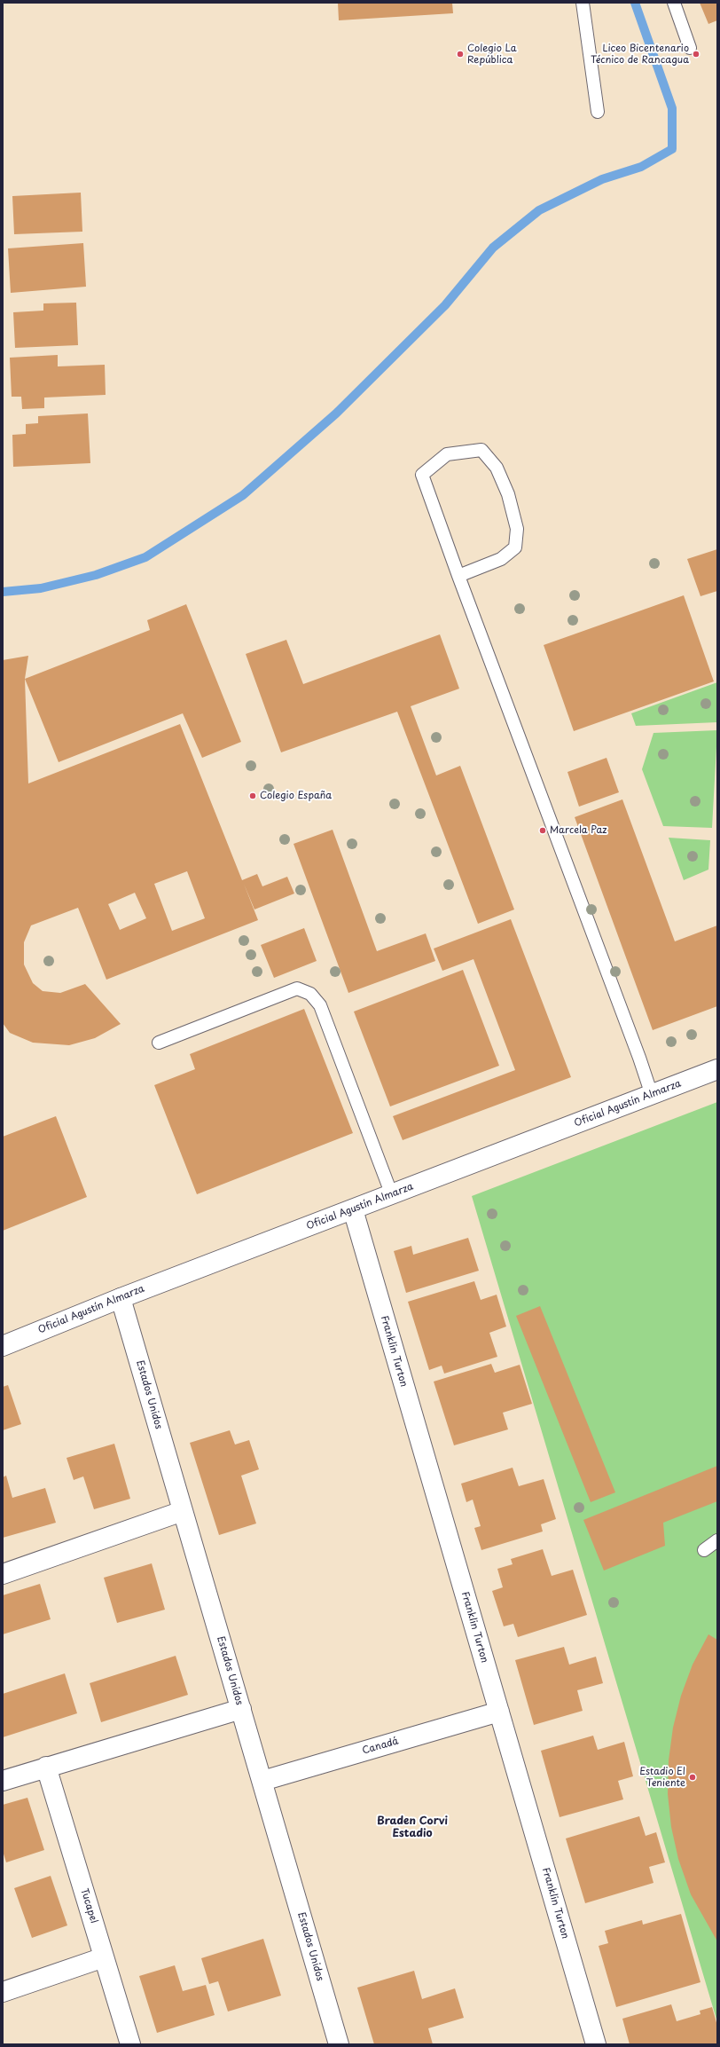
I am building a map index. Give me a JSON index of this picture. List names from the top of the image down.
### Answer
{
  "streets": {
    "street": [
      "Oficial Agustín Almarza",
      "Franklin Turton",
      "Estados Unidos",
      "Canadá",
      "Tucapel"
    ]
  },
  "crossings": [
    ["Oficial Agustín Almarza", "Franklin Turton"],
    ["Oficial Agustín Almarza", "Estados Unidos"],
    ["Franklin Turton", "Canadá"],
    ["Estados Unidos", "Canadá"]
  ],
  "districts": ["Braden Corvi Estadio"],
  "places": [
    "Colegio La República",
    "Liceo Bicentenario Técnico de Rancagua",
    "Colegio España",
    "Marcela Paz",
    "Estadio El Teniente"
  ]
}
